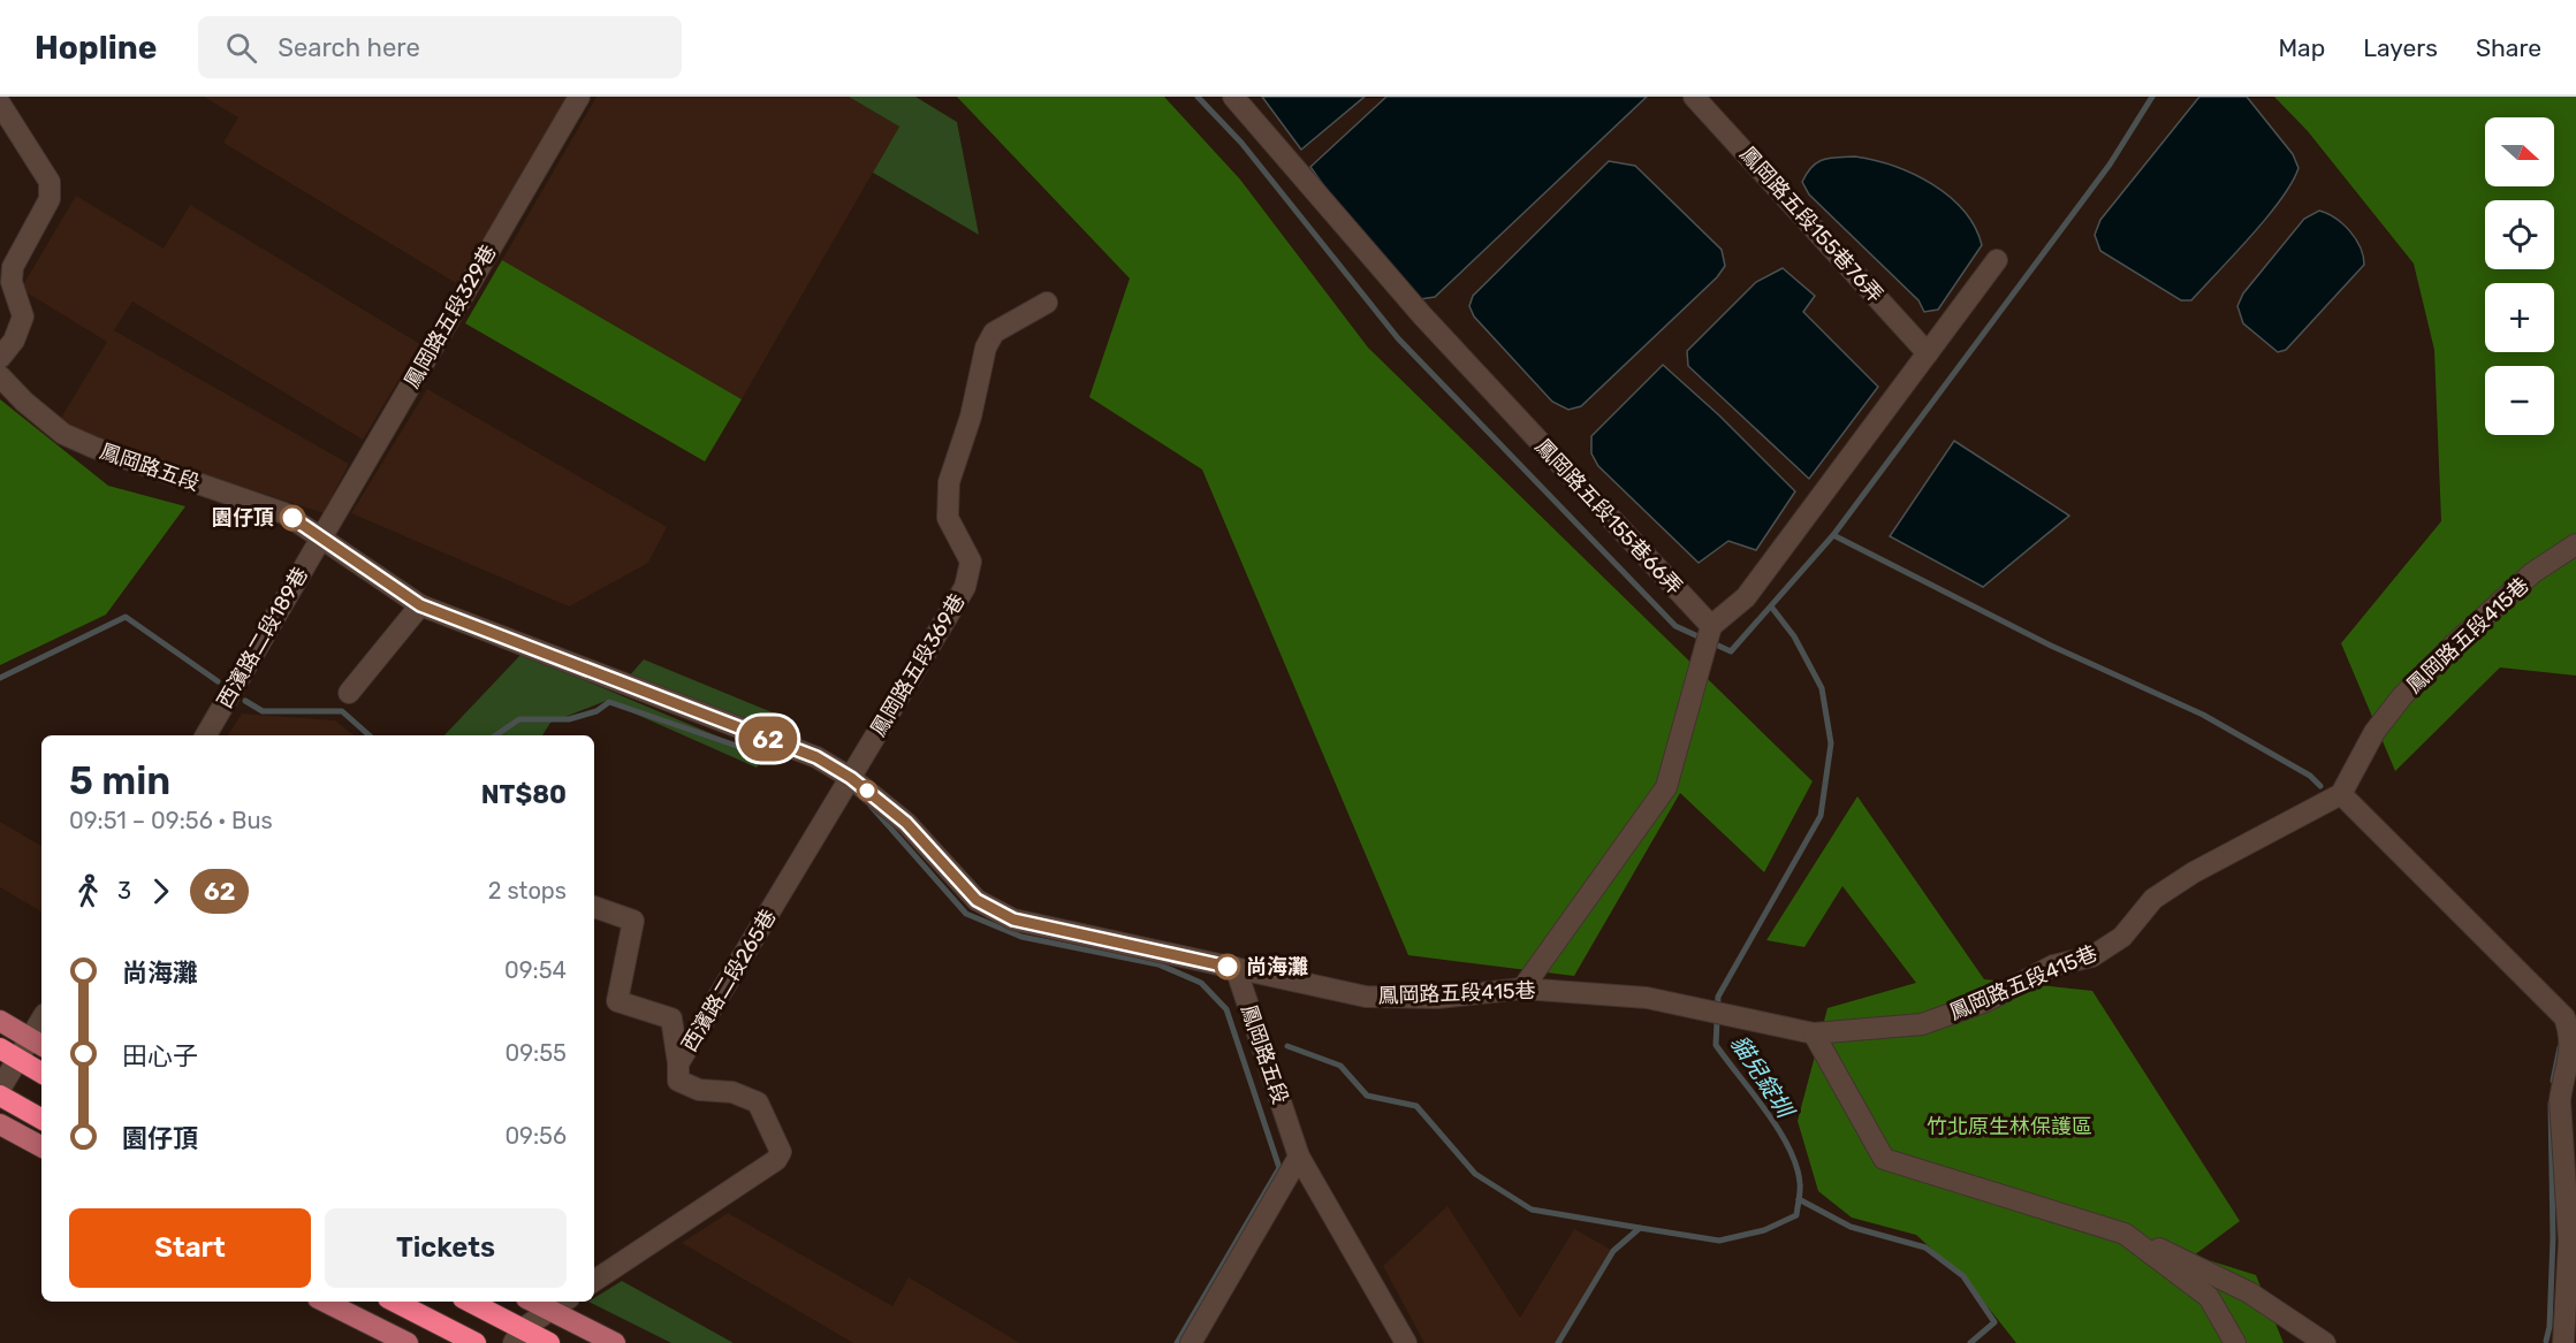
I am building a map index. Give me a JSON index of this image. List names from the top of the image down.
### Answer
{
  "streets": {
    "street": [
      "鳳岡路五段155巷76弄",
      "鳳岡路五段329巷",
      "鳳岡路五段",
      "鳳岡路五段155巷66弄",
      "鳳岡路五段415巷",
      "西濱路二段189巷",
      "鳳岡路五段369巷",
      "西濱路二段265巷"
    ]
  },
  "crossings": [
    ["鳳岡路五段329巷", "鳳岡路五段"],
    ["鳳岡路五段329巷", "西濱路二段189巷"],
    ["鳳岡路五段", "鳳岡路五段415巷"],
    ["鳳岡路五段", "西濱路二段189巷"],
    ["鳳岡路五段", "鳳岡路五段369巷"],
    ["鳳岡路五段", "西濱路二段265巷"],
    ["鳳岡路五段369巷", "西濱路二段265巷"]
  ],
  "water": ["貓兒錠圳"],
  "parks": ["竹北原生林保護區"],
  "places": ["園仔頂", "尚海灘"],
  "lines": ["bus line 62"],
  "north": "right",
  "page": {
    "header": "Hopline",
    "search": "Search here",
    "nav": ["Map", "Layers", "Share"],
    "on_map": "62",
    "map_buttons": ["+", "−"],
    "heading": ["5 min", "09:51 – 09:56 · Bus", "NT$80"],
    "legs": ["3", "62", "2 stops"],
    "list": [
      {
        "name": "尚海灘",
        "value": "09:54"
      },
      {
        "name": "田心子",
        "value": "09:55"
      },
      {
        "name": "園仔頂",
        "value": "09:56"
      }
    ],
    "buttons": ["Start", "Tickets"]
  }
}
